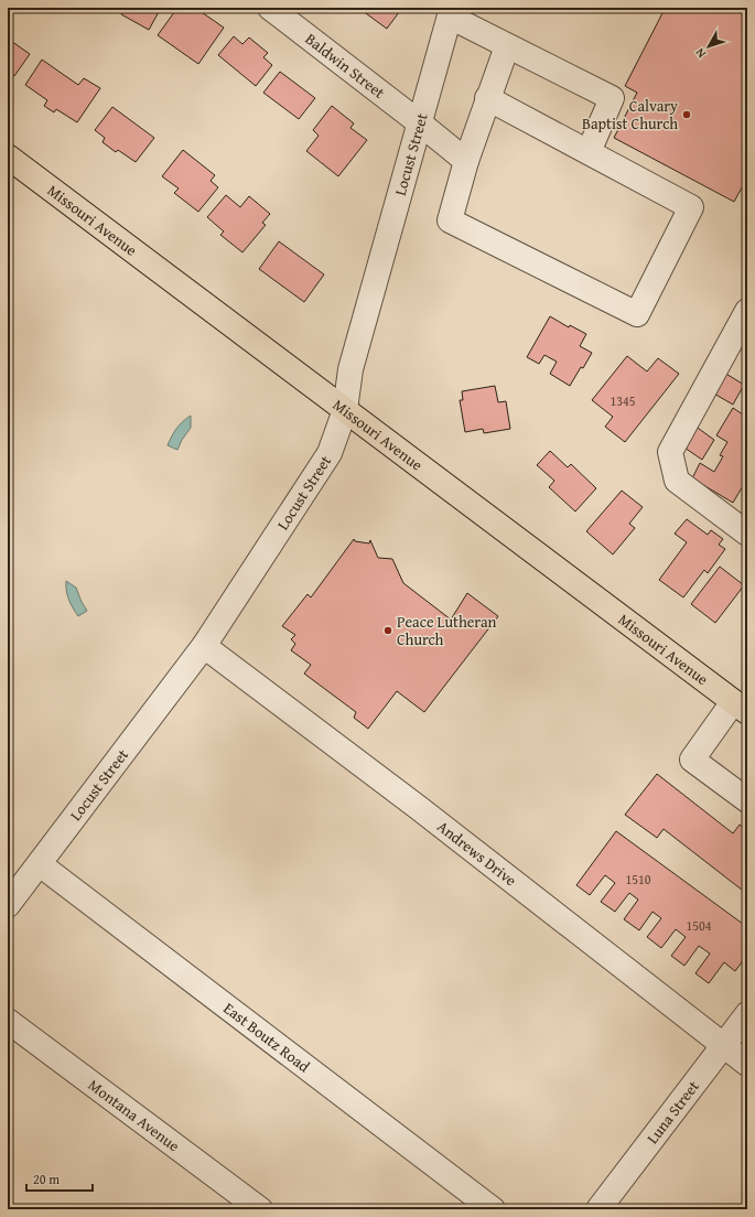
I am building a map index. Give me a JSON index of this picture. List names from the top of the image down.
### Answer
{
  "streets": {
    "main road": ["Missouri Avenue"],
    "street": [
      "Baldwin Street",
      "Locust Street",
      "Andrews Drive",
      "East Boutz Road",
      "Luna Street",
      "Montana Avenue"
    ]
  },
  "crossings": [
    ["Baldwin Street", "Locust Street"],
    ["Locust Street", "Missouri Avenue"],
    ["Locust Street", "Andrews Drive"],
    ["Locust Street", "East Boutz Road"],
    ["Andrews Drive", "Luna Street"]
  ],
  "places": ["Calvary Baptist Church", "Peace Lutheran Church"],
  "house_numbers": ["1345", "1510", "1504"],
  "scale_bar": "20 m",
  "north": "bottom left"
}
